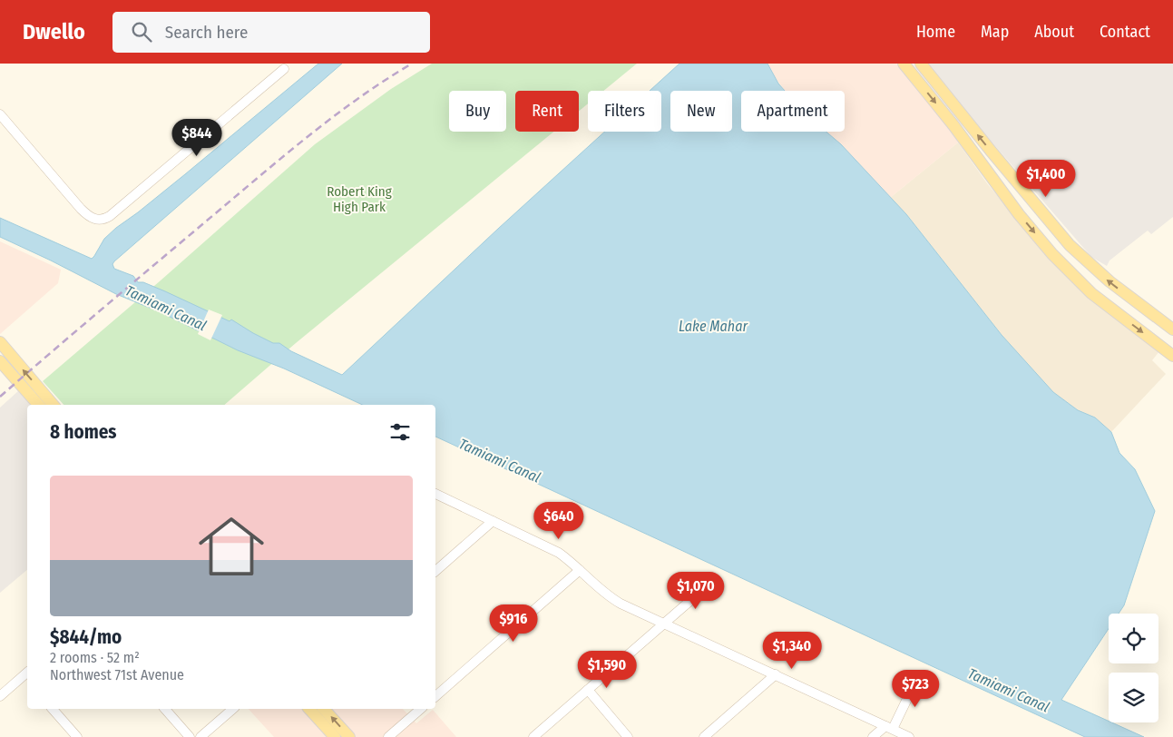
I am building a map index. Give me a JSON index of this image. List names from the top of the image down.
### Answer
{
  "water": ["Tamiami Canal", "Lake Mahar"],
  "parks": ["Robert King High Park"],
  "page": {
    "header": "Dwello",
    "search": "Search here",
    "nav": [
      "Home",
      "Map",
      "About",
      "Contact"
    ],
    "chip": [
      "Buy",
      "Rent",
      "Filters",
      "New",
      "Apartment"
    ],
    "price": [
      "$844",
      "$1,400",
      "$640",
      "$1,070",
      "$916",
      "$1,340",
      "$1,590",
      "$723"
    ],
    "heading": "8 homes",
    "list": [
      {
        "name": "$844/mo",
        "note": "2 rooms · 52 m² · Northwest 71st Avenue"
      }
    ]
  }
}
